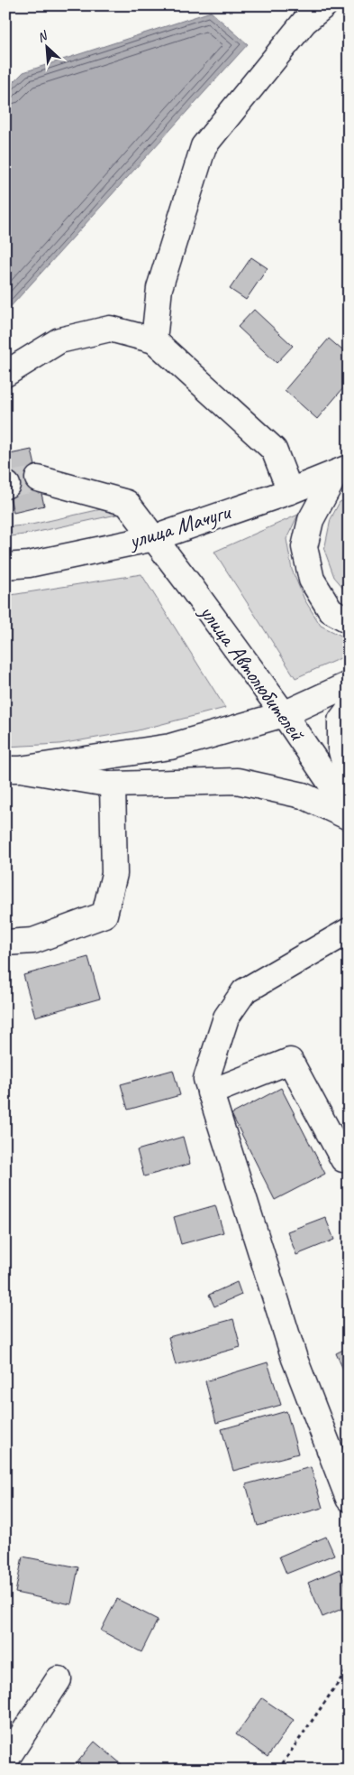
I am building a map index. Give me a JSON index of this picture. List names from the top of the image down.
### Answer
{
  "streets": {
    "street": ["улица Мачуги", "улица Автолюбителей"]
  },
  "crossings": [
    ["улица Мачуги", "улица Автолюбителей"]
  ],
  "north": "top left"
}
